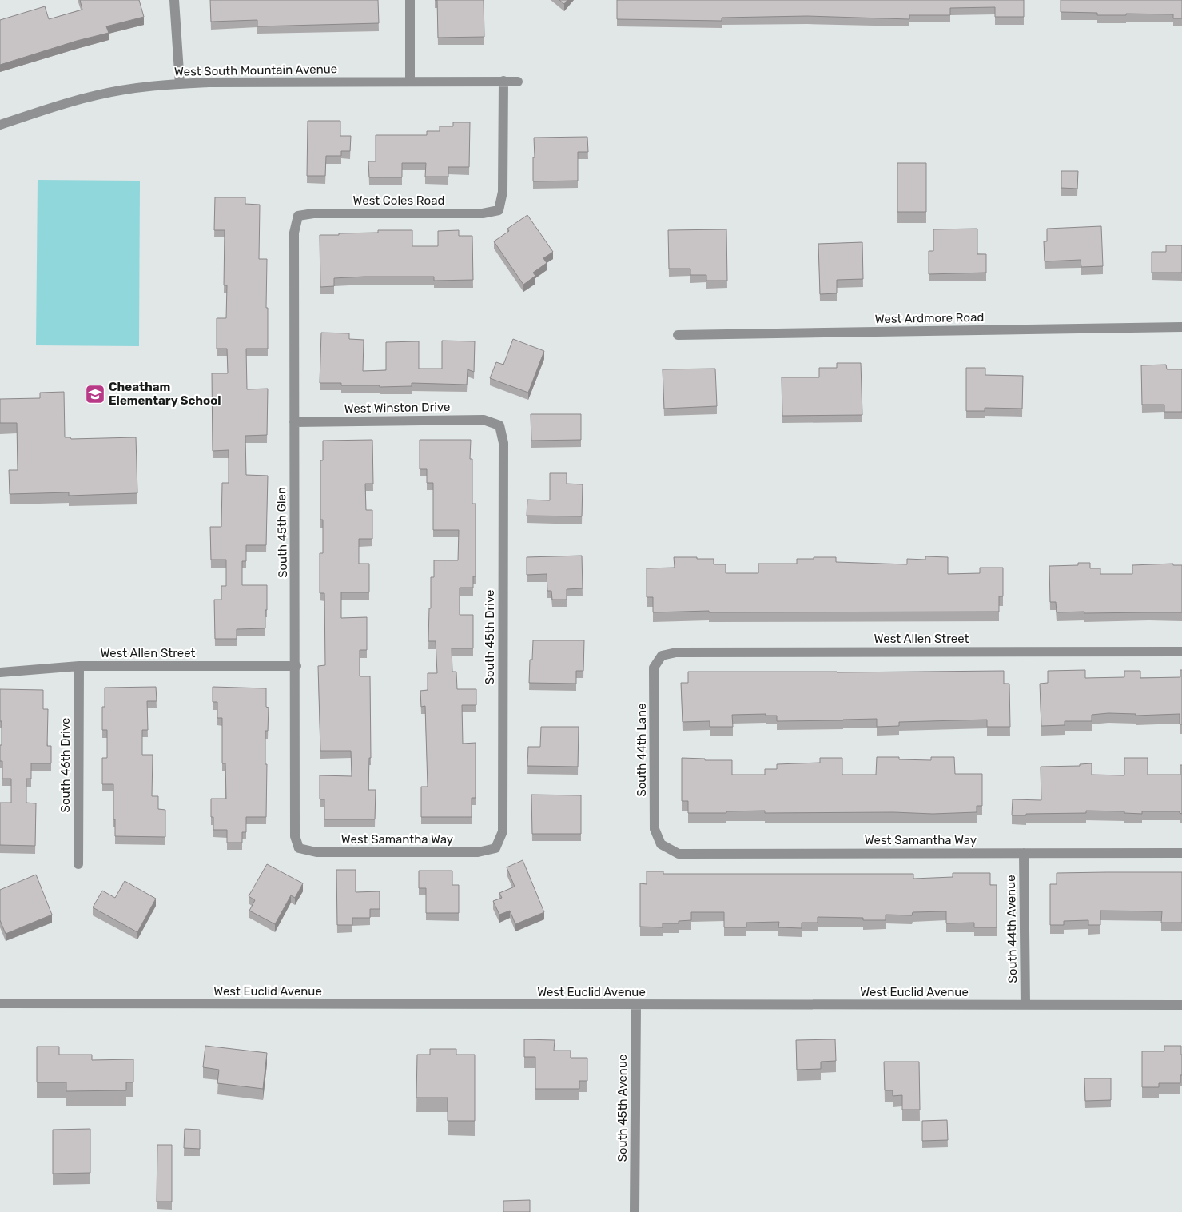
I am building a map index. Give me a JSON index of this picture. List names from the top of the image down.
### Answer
{
  "streets": {
    "street": [
      "West South Mountain Avenue",
      "West Coles Road",
      "West Ardmore Road",
      "West Winston Drive",
      "South 45th Glen",
      "South 45th Drive",
      "West Allen Street",
      "South 44th Lane",
      "South 46th Drive",
      "West Samantha Way",
      "South 44th Avenue",
      "West Euclid Avenue",
      "South 45th Avenue"
    ]
  },
  "crossings": [
    ["West South Mountain Avenue", "West Coles Road"],
    ["West Coles Road", "South 45th Glen"],
    ["West Winston Drive", "South 45th Glen"],
    ["West Winston Drive", "South 45th Drive"],
    ["South 45th Glen", "West Allen Street"],
    ["South 45th Glen", "West Samantha Way"],
    ["South 45th Drive", "West Samantha Way"],
    ["West Allen Street", "South 44th Lane"],
    ["West Allen Street", "South 46th Drive"],
    ["South 44th Lane", "West Samantha Way"],
    ["West Samantha Way", "South 44th Avenue"],
    ["South 44th Avenue", "West Euclid Avenue"],
    ["West Euclid Avenue", "South 45th Avenue"]
  ],
  "places": {
    "school or university": ["Cheatham Elementary School"]
  }
}
